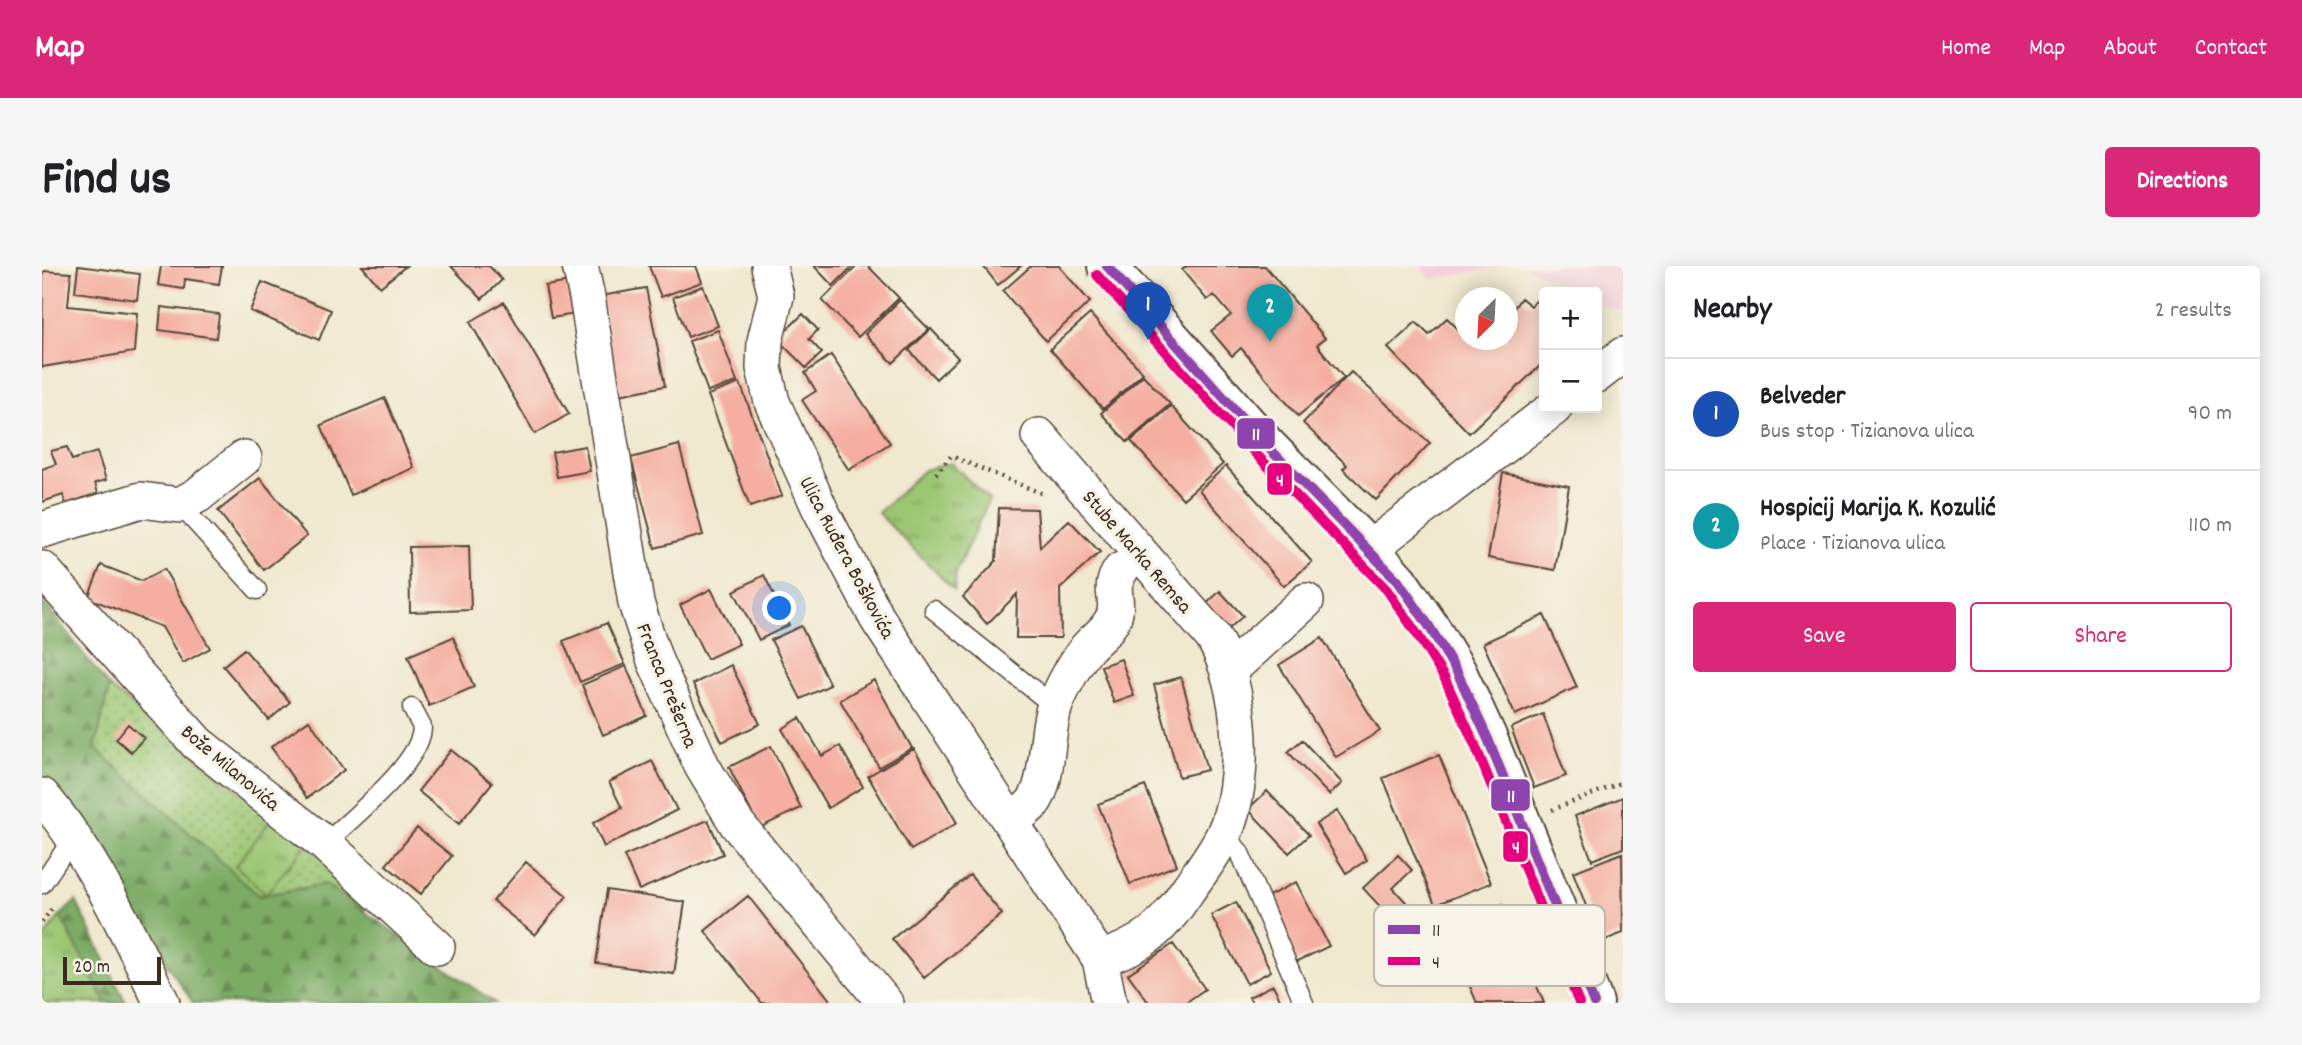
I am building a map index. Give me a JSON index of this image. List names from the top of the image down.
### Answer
{
  "streets": {
    "street": [
      "Stube Marka Remsa",
      "Ulica Ruđera Boškovića",
      "Franca Prešerna",
      "Bože Milanovića"
    ]
  },
  "crossings": [
    ["Stube Marka Remsa", "Ulica Ruđera Boškovića"]
  ],
  "lines": ["transit line 11", "transit line 4"],
  "legend": ["11", "4"],
  "scale_bar": "20 m",
  "north": "bottom left",
  "page": {
    "header": "Map",
    "nav": [
      "Home",
      "Map",
      "About",
      "Contact"
    ],
    "title": "Find us",
    "buttons": [
      "Directions",
      ["Save", "Share"]
    ],
    "heading": ["Nearby", "2 results"],
    "pins": ["1", "2"],
    "map_buttons": ["+", "−"],
    "list": [
      {
        "mark": "1",
        "name": "Belveder",
        "note": "Bus stop · Tizianova ulica",
        "value": "90 m"
      },
      {
        "mark": "2",
        "name": "Hospicij Marija K. Kozulić",
        "note": "Place · Tizianova ulica",
        "value": "110 m"
      }
    ],
    "scale": "20 m"
  }
}
